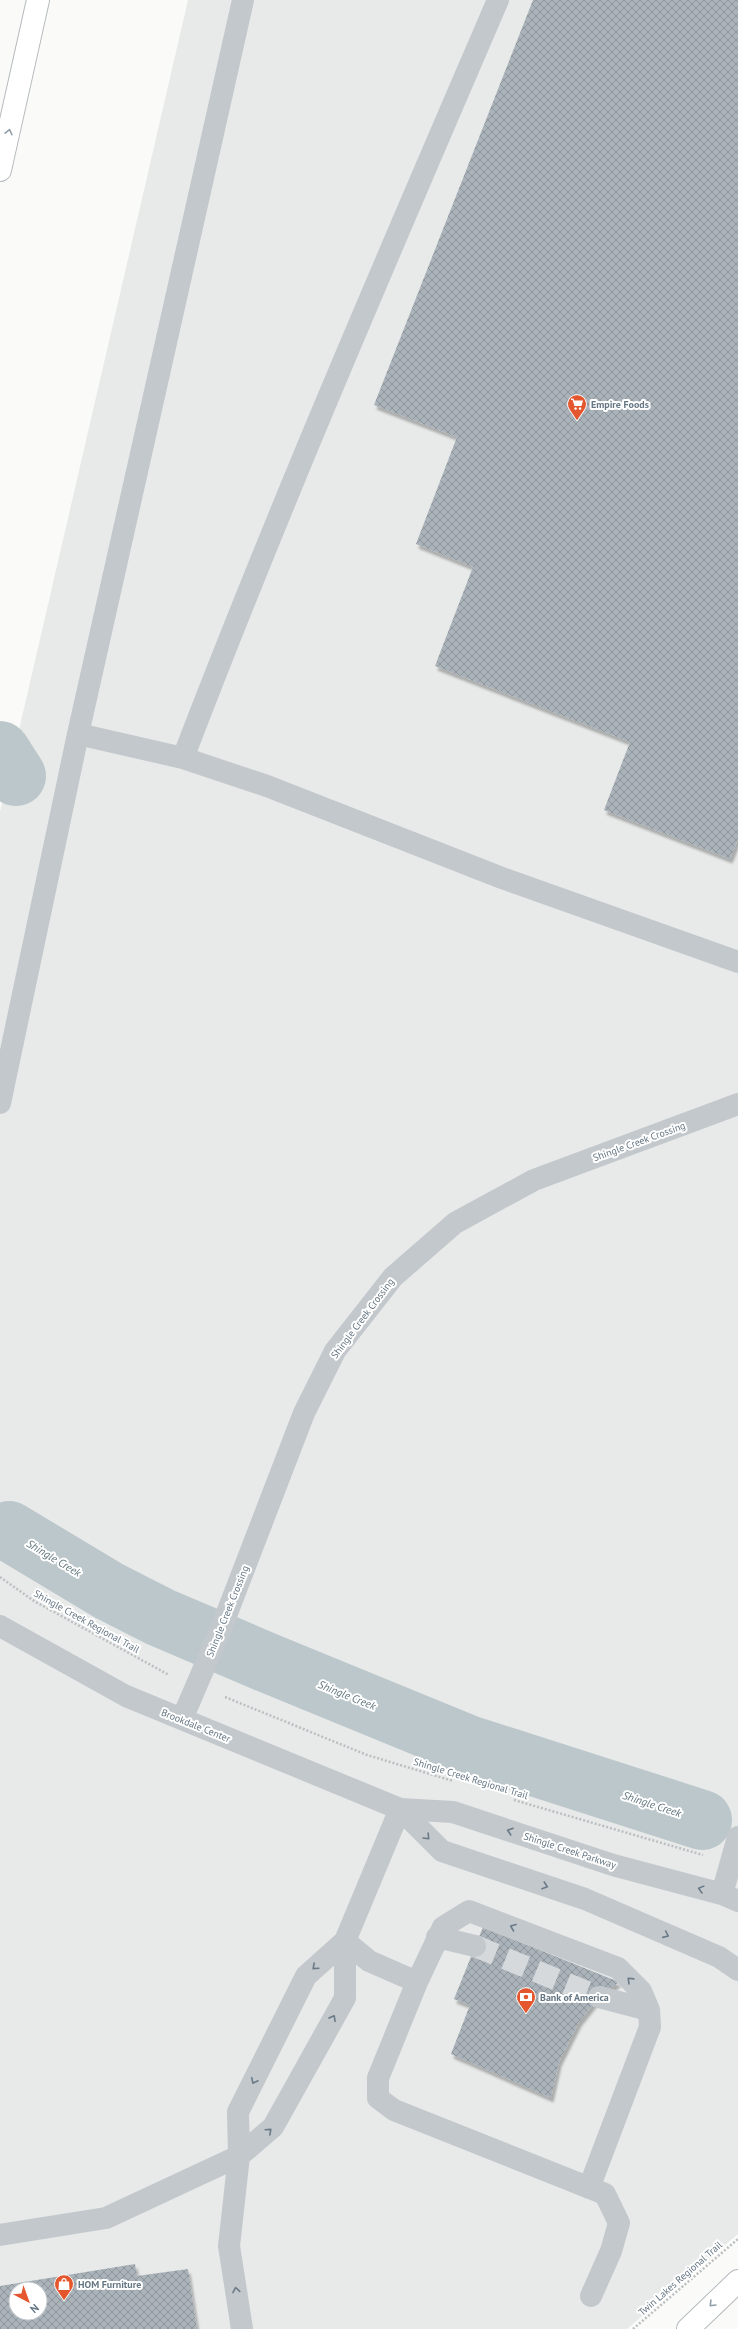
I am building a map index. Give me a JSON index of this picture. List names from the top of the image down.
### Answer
{
  "streets": {
    "street": ["Shingle Creek Crossing", "Brookdale Center", "Shingle Creek Parkway"],
    "path": ["Shingle Creek Regional Trail", "Twin Lakes Regional Trail"]
  },
  "crossings": [
    ["Shingle Creek Crossing", "Brookdale Center"],
    ["Brookdale Center", "Shingle Creek Parkway"]
  ],
  "water": ["Shingle Creek"],
  "places": {
    "supermarket": ["Empire Foods"],
    "bank": ["Bank of America"],
    "shop": ["HOM Furniture"]
  },
  "north": "bottom right"
}
